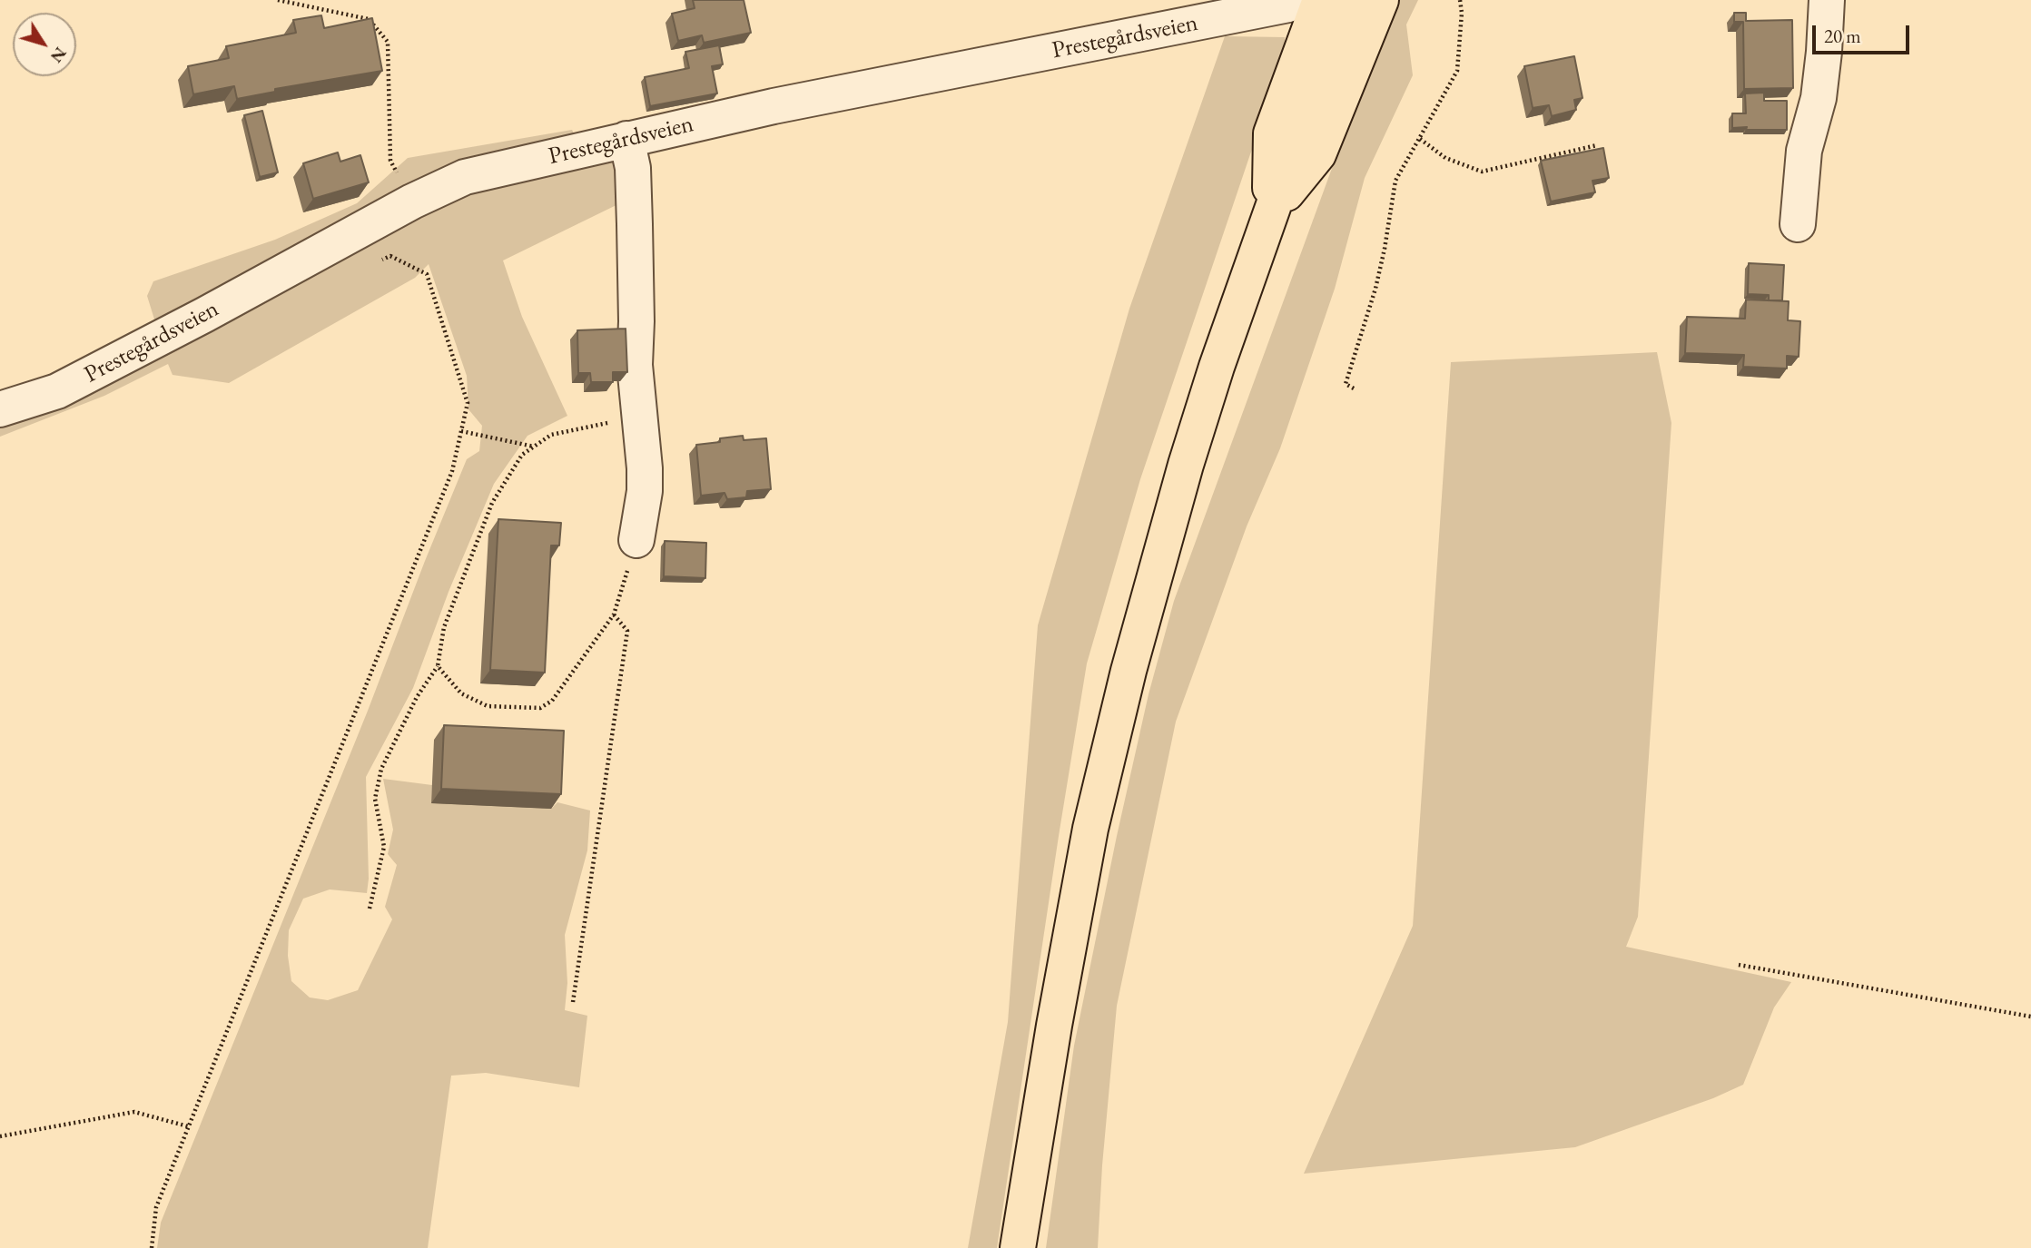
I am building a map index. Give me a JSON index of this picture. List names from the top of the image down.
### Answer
{
  "streets": {
    "street": ["Prestegårdsveien"]
  },
  "scale_bar": "20 m",
  "north": "bottom right"
}
